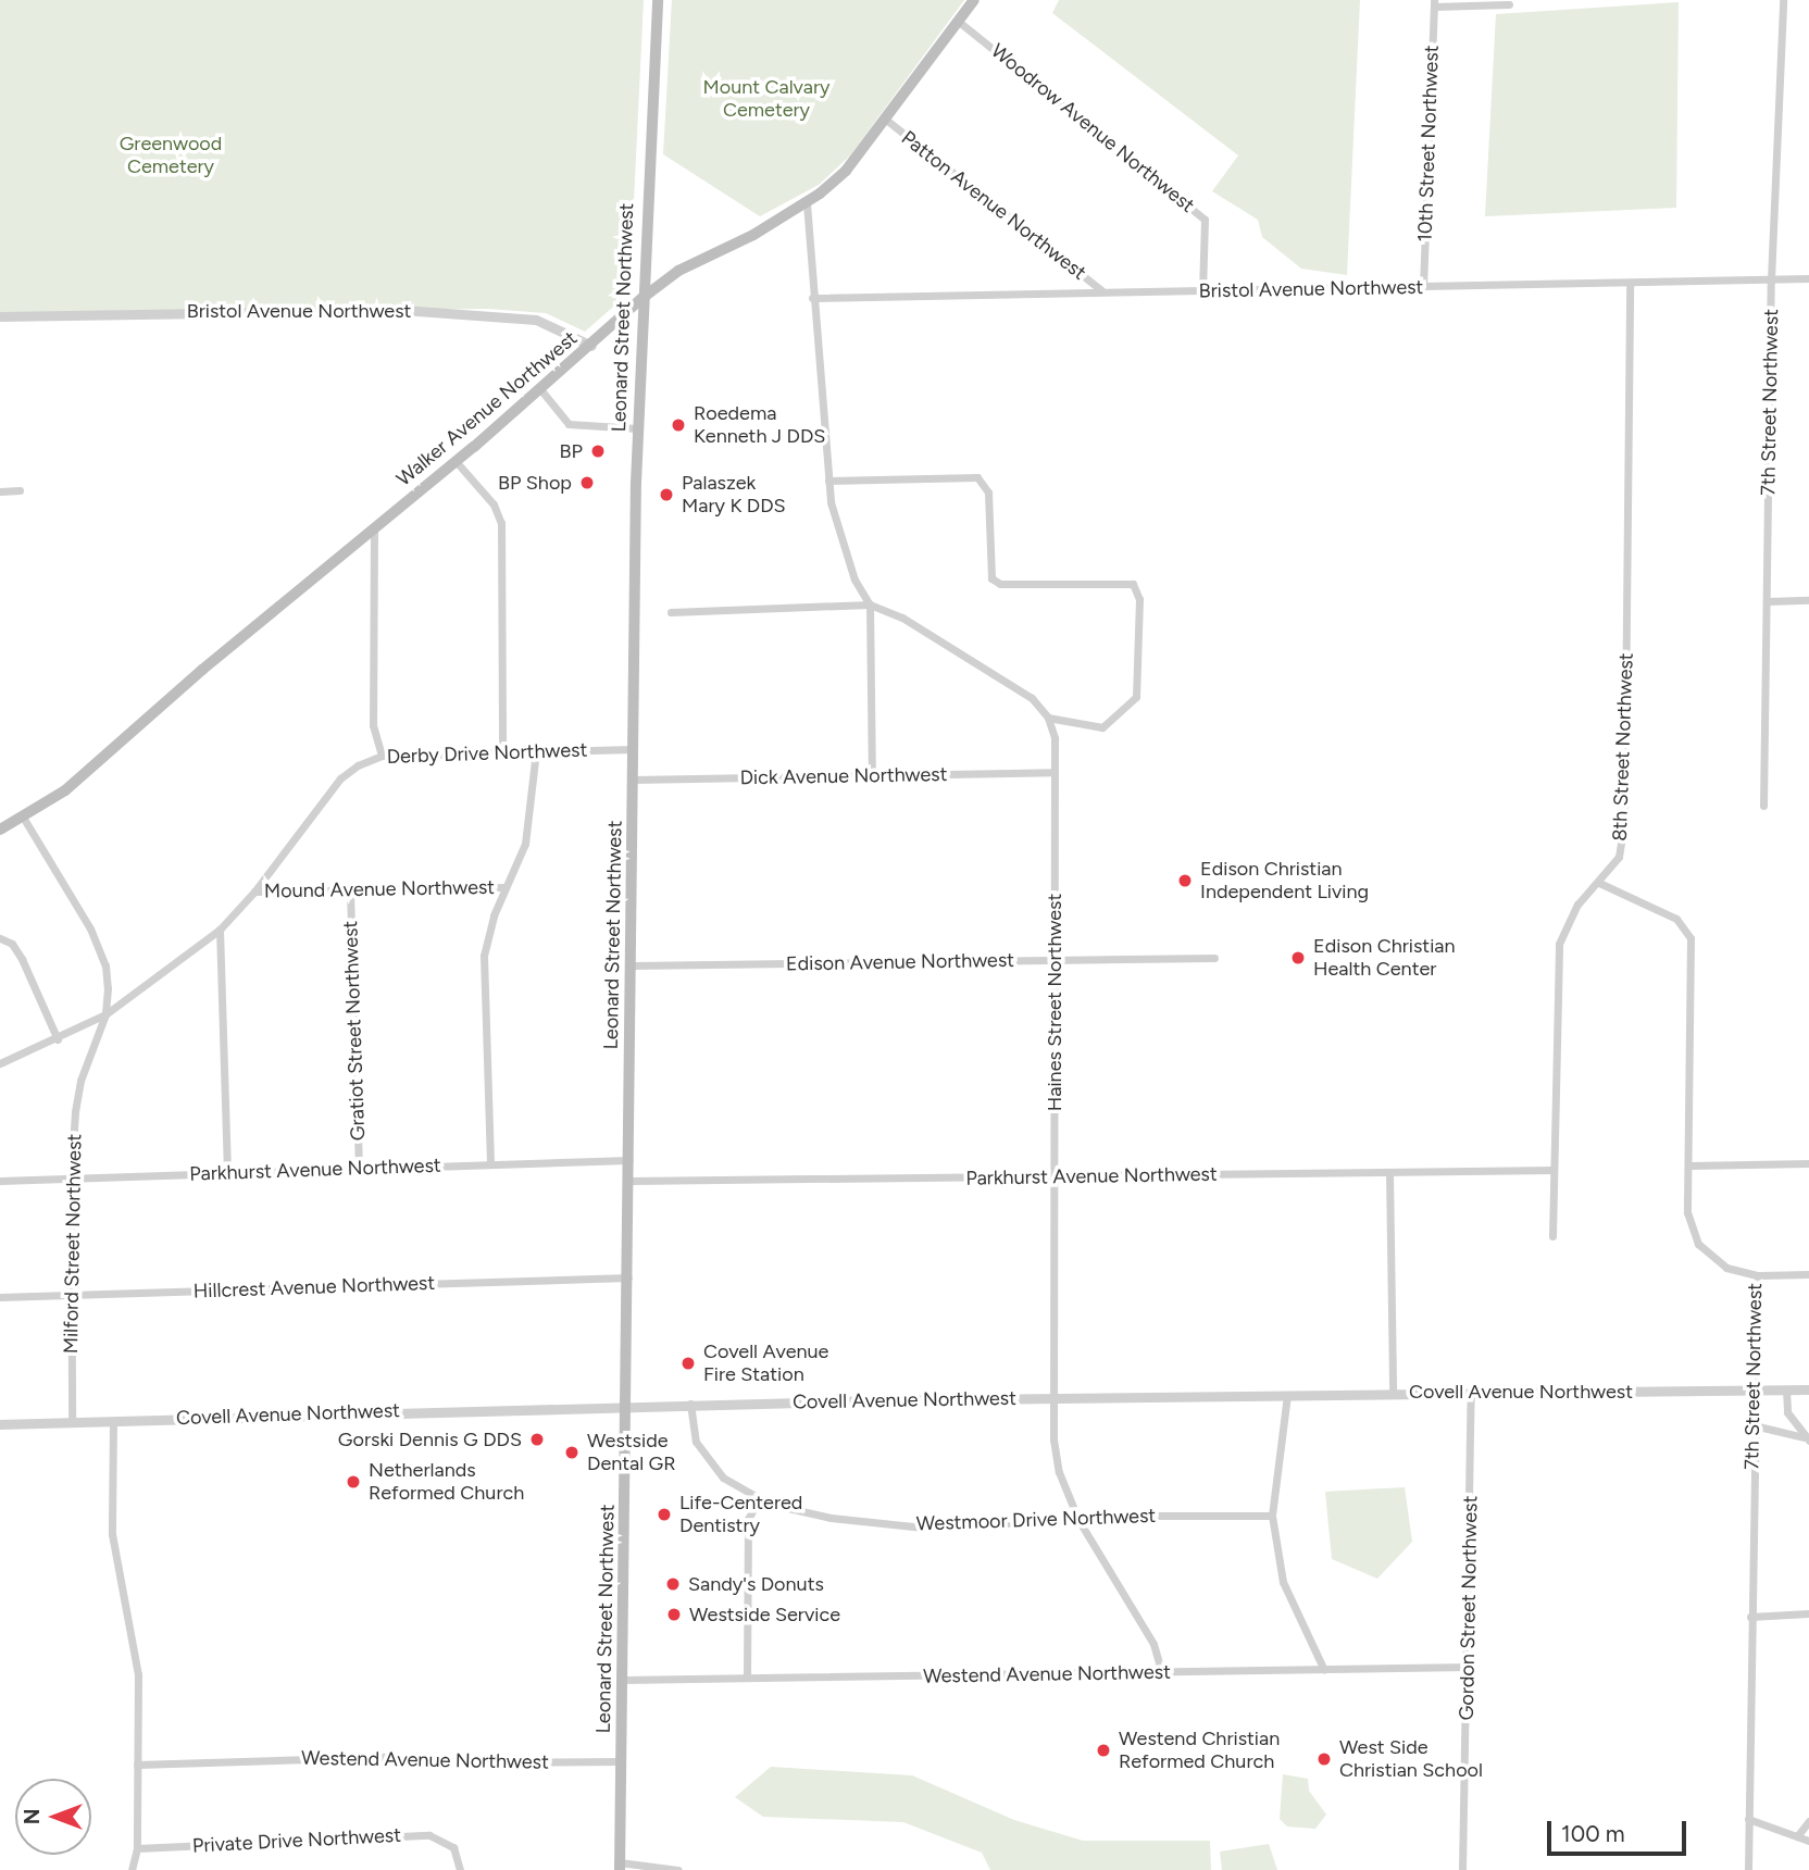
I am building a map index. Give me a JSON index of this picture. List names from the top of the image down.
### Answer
{
  "streets": {
    "main road": ["Leonard Street Northwest", "Walker Avenue Northwest"],
    "street": [
      "Woodrow Avenue Northwest",
      "10th Street Northwest",
      "Patton Avenue Northwest",
      "Bristol Avenue Northwest",
      "7th Street Northwest",
      "8th Street Northwest",
      "Derby Drive Northwest",
      "Dick Avenue Northwest",
      "Mound Avenue Northwest",
      "Edison Avenue Northwest",
      "Haines Street Northwest",
      "Gratiot Street Northwest",
      "Parkhurst Avenue Northwest",
      "Milford Street Northwest",
      "Hillcrest Avenue Northwest",
      "Covell Avenue Northwest",
      "Westmoor Drive Northwest",
      "Gordon Street Northwest",
      "Westend Avenue Northwest",
      "Private Drive Northwest"
    ]
  },
  "crossings": [
    ["Woodrow Avenue Northwest", "Bristol Avenue Northwest"],
    ["Woodrow Avenue Northwest", "Walker Avenue Northwest"],
    ["10th Street Northwest", "Bristol Avenue Northwest"],
    ["Patton Avenue Northwest", "Bristol Avenue Northwest"],
    ["Patton Avenue Northwest", "Walker Avenue Northwest"],
    ["Bristol Avenue Northwest", "7th Street Northwest"],
    ["Bristol Avenue Northwest", "Walker Avenue Northwest"],
    ["Bristol Avenue Northwest", "8th Street Northwest"],
    ["Leonard Street Northwest", "Walker Avenue Northwest"],
    ["Leonard Street Northwest", "Derby Drive Northwest"],
    ["Leonard Street Northwest", "Dick Avenue Northwest"],
    ["Leonard Street Northwest", "Edison Avenue Northwest"],
    ["Leonard Street Northwest", "Parkhurst Avenue Northwest"],
    ["Leonard Street Northwest", "Hillcrest Avenue Northwest"],
    ["Leonard Street Northwest", "Covell Avenue Northwest"],
    ["Leonard Street Northwest", "Westend Avenue Northwest"],
    ["7th Street Northwest", "8th Street Northwest"],
    ["7th Street Northwest", "Covell Avenue Northwest"],
    ["Walker Avenue Northwest", "Milford Street Northwest"],
    ["8th Street Northwest", "Parkhurst Avenue Northwest"],
    ["Derby Drive Northwest", "Mound Avenue Northwest"],
    ["Derby Drive Northwest", "Milford Street Northwest"],
    ["Dick Avenue Northwest", "Haines Street Northwest"],
    ["Mound Avenue Northwest", "Gratiot Street Northwest"],
    ["Edison Avenue Northwest", "Haines Street Northwest"],
    ["Haines Street Northwest", "Parkhurst Avenue Northwest"],
    ["Haines Street Northwest", "Covell Avenue Northwest"],
    ["Haines Street Northwest", "Westmoor Drive Northwest"],
    ["Haines Street Northwest", "Westend Avenue Northwest"],
    ["Gratiot Street Northwest", "Parkhurst Avenue Northwest"],
    ["Parkhurst Avenue Northwest", "Milford Street Northwest"],
    ["Milford Street Northwest", "Hillcrest Avenue Northwest"],
    ["Milford Street Northwest", "Covell Avenue Northwest"],
    ["Covell Avenue Northwest", "Westmoor Drive Northwest"],
    ["Covell Avenue Northwest", "Gordon Street Northwest"],
    ["Gordon Street Northwest", "Westend Avenue Northwest"]
  ],
  "parks": ["Mount Calvary Cemetery", "Greenwood Cemetery"],
  "places": [
    "Roedema Kenneth J DDS",
    "BP",
    "BP Shop",
    "Palaszek Mary K DDS",
    "Edison Christian Independent Living",
    "Edison Christian Health Center",
    "Covell Avenue Fire Station",
    "Gorski Dennis G DDS",
    "Westside Dental GR",
    "Netherlands Reformed Church",
    "Life-Centered Dentistry",
    "Sandy's Donuts",
    "Westside Service",
    "Westend Christian Reformed Church",
    "West Side Christian School"
  ],
  "scale_bar": "100 m",
  "north": "left"
}
